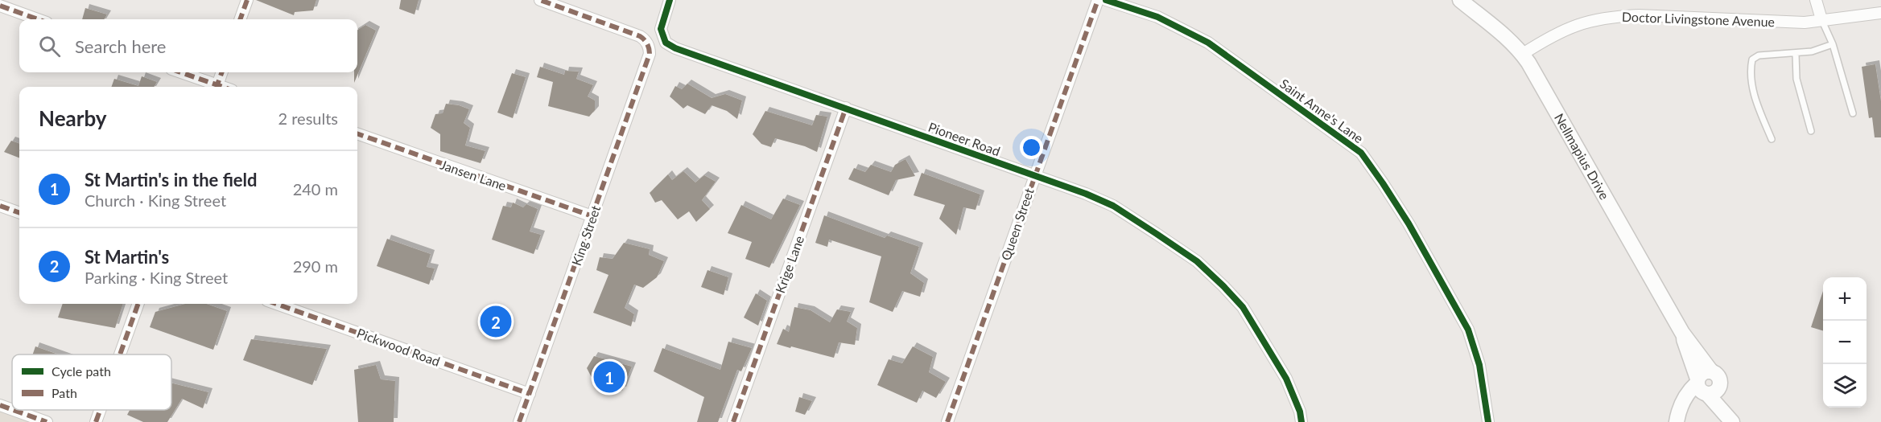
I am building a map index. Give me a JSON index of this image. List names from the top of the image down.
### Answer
{
  "streets": {
    "main road": ["Nellmapius Drive"],
    "street": [
      "Doctor Livingstone Avenue",
      "Saint Anne's Lane",
      "Pioneer Road",
      "Jansen Lane",
      "Queen Street",
      "King Street",
      "Krige Lane",
      "Pickwood Road"
    ]
  },
  "crossings": [
    ["Doctor Livingstone Avenue", "Nellmapius Drive"],
    ["Pioneer Road", "Queen Street"],
    ["Pioneer Road", "Krige Lane"],
    ["Jansen Lane", "King Street"],
    ["King Street", "Pickwood Road"]
  ],
  "legend": ["Cycle path", "Path"],
  "page": {
    "search": "Search here",
    "heading": ["Nearby", "2 results"],
    "list": [
      {
        "mark": "1",
        "name": "St Martin's in the field",
        "note": "Church · King Street",
        "value": "240 m"
      },
      {
        "mark": "2",
        "name": "St Martin's",
        "note": "Parking · King Street",
        "value": "290 m"
      }
    ],
    "map_buttons": ["+", "−"],
    "pins": ["2", "1"]
  }
}
